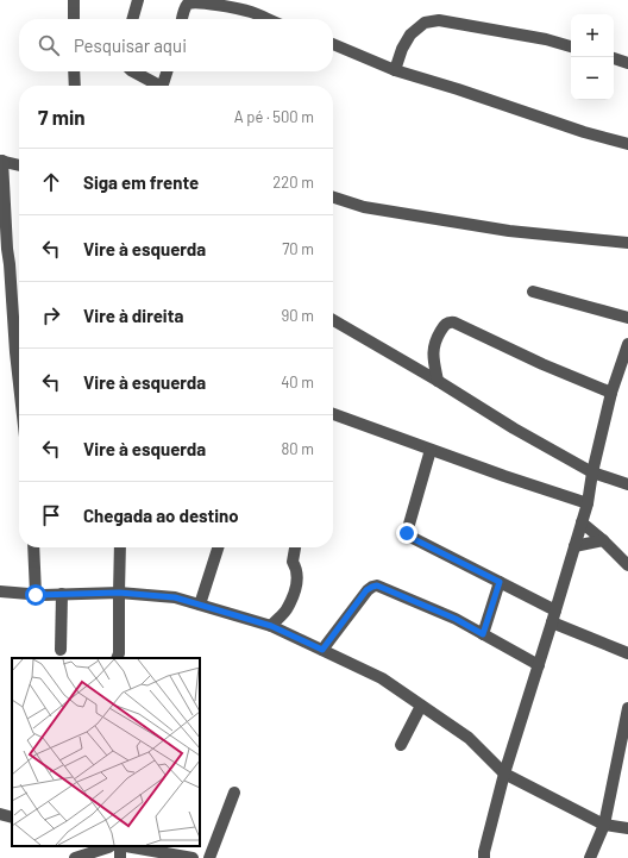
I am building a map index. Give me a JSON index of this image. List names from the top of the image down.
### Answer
{
  "page": {
    "map_buttons": ["+", "−"],
    "search": "Pesquisar aqui",
    "heading": ["7 min", "A pé · 500 m"],
    "list": [
      ["Siga em frente", "220 m"],
      ["Vire à esquerda", "70 m"],
      ["Vire à direita", "90 m"],
      ["Vire à esquerda", "40 m"],
      ["Vire à esquerda", "80 m"],
      "Chegada ao destino"
    ]
  }
}
